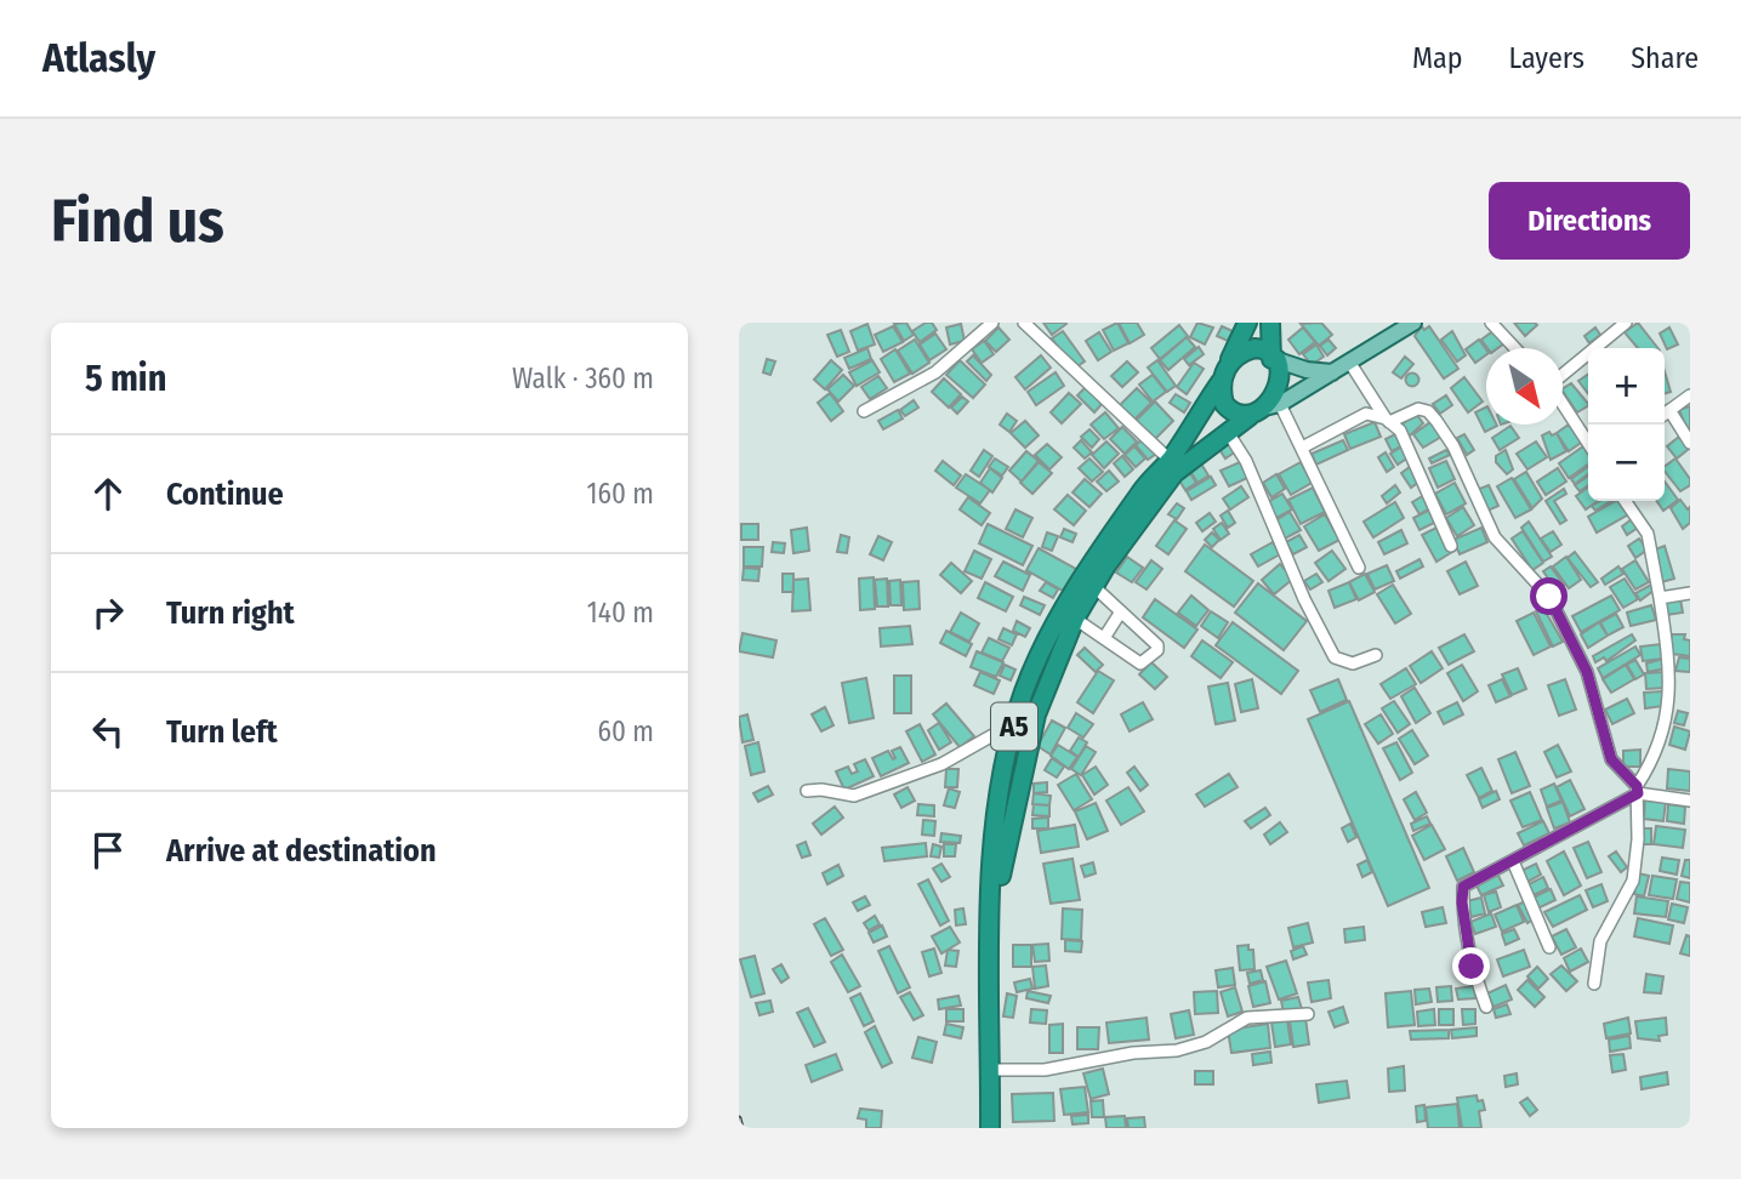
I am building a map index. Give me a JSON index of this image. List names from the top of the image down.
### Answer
{
  "streets": {
    "highway": ["A5"]
  },
  "north": "bottom right",
  "page": {
    "header": "Atlasly",
    "nav": ["Map", "Layers", "Share"],
    "buttons": "Directions",
    "title": "Find us",
    "heading": ["5 min", "Walk · 360 m"],
    "map_buttons": ["+", "−"],
    "list": [
      ["Continue", "160 m"],
      ["Turn right", "140 m"],
      ["Turn left", "60 m"],
      "Arrive at destination"
    ]
  }
}
